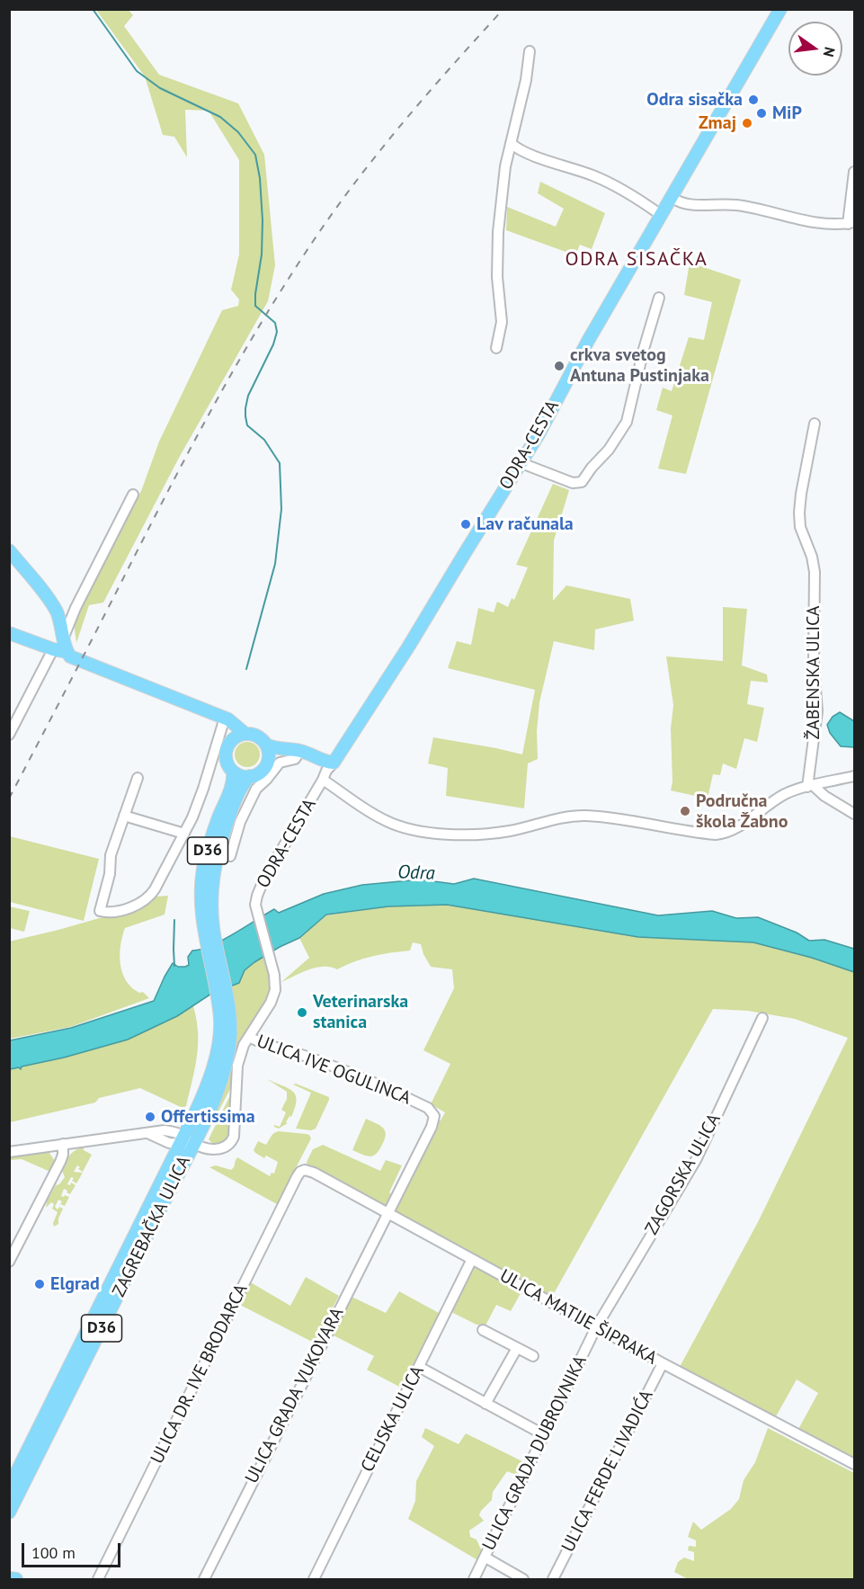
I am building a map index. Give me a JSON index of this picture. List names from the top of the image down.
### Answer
{
  "streets": {
    "main road": ["ODRA-CESTA", "D36", "ZAGREBAČKA ULICA"],
    "street": [
      "ŽABENSKA ULICA",
      "ULICA IVE OGULINCA",
      "ZAGORSKA ULICA",
      "ULICA MATIJE ŠIPRAKA",
      "ULICA DR. IVE BRODARCA",
      "ULICA GRADA VUKOVARA",
      "CELJSKA ULICA",
      "ULICA GRADA DUBROVNIKA",
      "ULICA FERDE LIVADIĆA"
    ]
  },
  "crossings": [
    ["ODRA-CESTA", "ZAGREBAČKA ULICA"],
    ["D36", "ZAGREBAČKA ULICA"],
    ["ULICA IVE OGULINCA", "ZAGREBAČKA ULICA"],
    ["ULICA IVE OGULINCA", "ULICA MATIJE ŠIPRAKA"],
    ["ULICA IVE OGULINCA", "ULICA GRADA VUKOVARA"],
    ["ZAGORSKA ULICA", "ULICA MATIJE ŠIPRAKA"],
    ["ZAGORSKA ULICA", "ULICA GRADA DUBROVNIKA"],
    ["ULICA MATIJE ŠIPRAKA", "ULICA DR. IVE BRODARCA"],
    ["ULICA MATIJE ŠIPRAKA", "ULICA GRADA VUKOVARA"],
    ["ULICA MATIJE ŠIPRAKA", "CELJSKA ULICA"],
    ["ULICA MATIJE ŠIPRAKA", "ULICA GRADA DUBROVNIKA"],
    ["ULICA MATIJE ŠIPRAKA", "ULICA FERDE LIVADIĆA"]
  ],
  "districts": ["ODRA SISAČKA"],
  "water": ["Odra"],
  "places": [
    "Odra sisačka",
    "MiP",
    "Zmaj",
    "crkva svetog Antuna Pustinjaka",
    "Lav računala",
    "Područna škola Žabno",
    "Veterinarska stanica",
    "Offertissima",
    "Elgrad"
  ],
  "scale_bar": "100 m",
  "north": "right"
}
